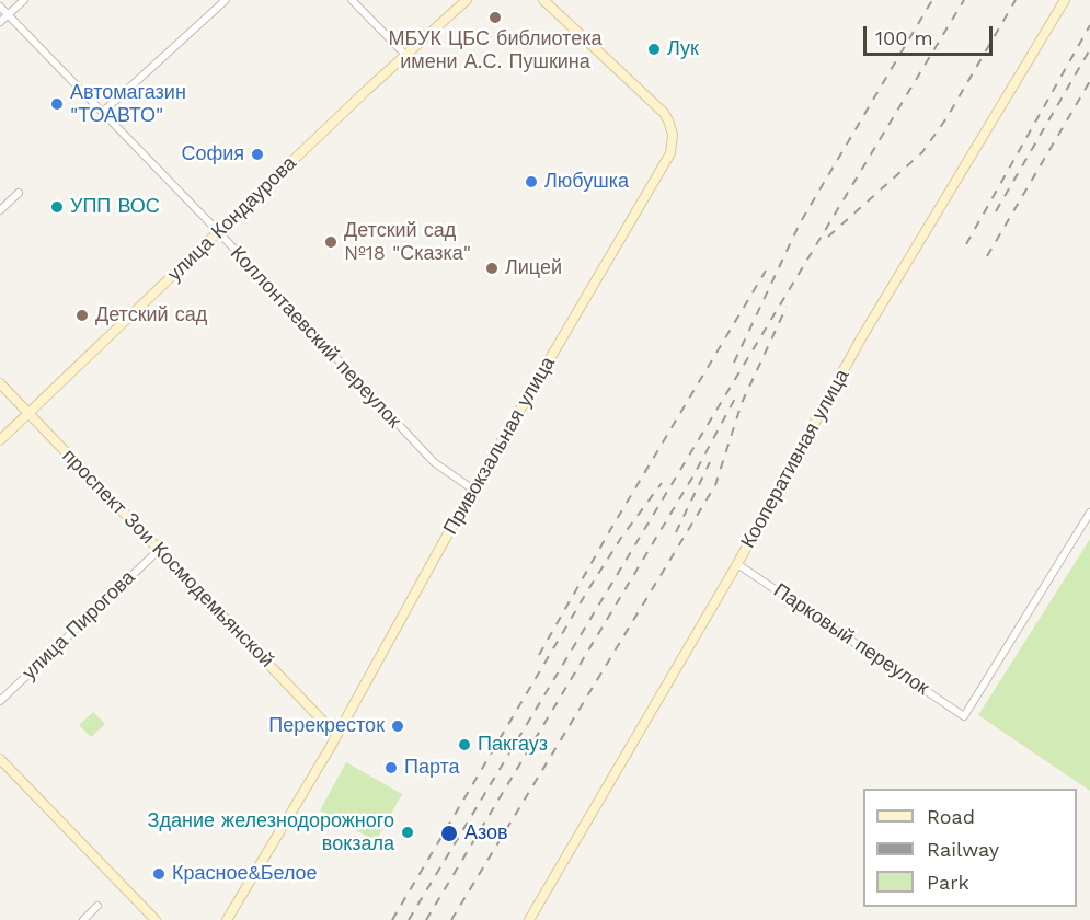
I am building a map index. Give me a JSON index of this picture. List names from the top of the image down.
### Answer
{
  "streets": {
    "street": [
      "улица Кондаурова",
      "Коллонтаевский переулок",
      "Привокзальная улица",
      "Кооперативная улица",
      "проспект Зои Космодемьянской",
      "улица Пирогова",
      "Парковый переулок"
    ]
  },
  "crossings": [
    ["улица Кондаурова", "Коллонтаевский переулок"],
    ["улица Кондаурова", "проспект Зои Космодемьянской"],
    ["Коллонтаевский переулок", "Привокзальная улица"],
    ["Привокзальная улица", "проспект Зои Космодемьянской"],
    ["Кооперативная улица", "Парковый переулок"],
    ["проспект Зои Космодемьянской", "улица Пирогова"]
  ],
  "places": [
    "МБУК ЦБС библиотека имени А.С. Пушкина",
    "Лук",
    "Автомагазин \"ТОАВТО\"",
    "София",
    "Любушка",
    "УПП ВОС",
    "Детский сад №18 \"Сказка\"",
    "Лицей",
    "Детский сад",
    "Перекресток",
    "Пакгауз",
    "Парта",
    "Здание железнодорожного вокзала",
    "Азов",
    "Красное&Белое"
  ],
  "legend": ["Road", "Railway", "Park"],
  "scale_bar": "100 m"
}
